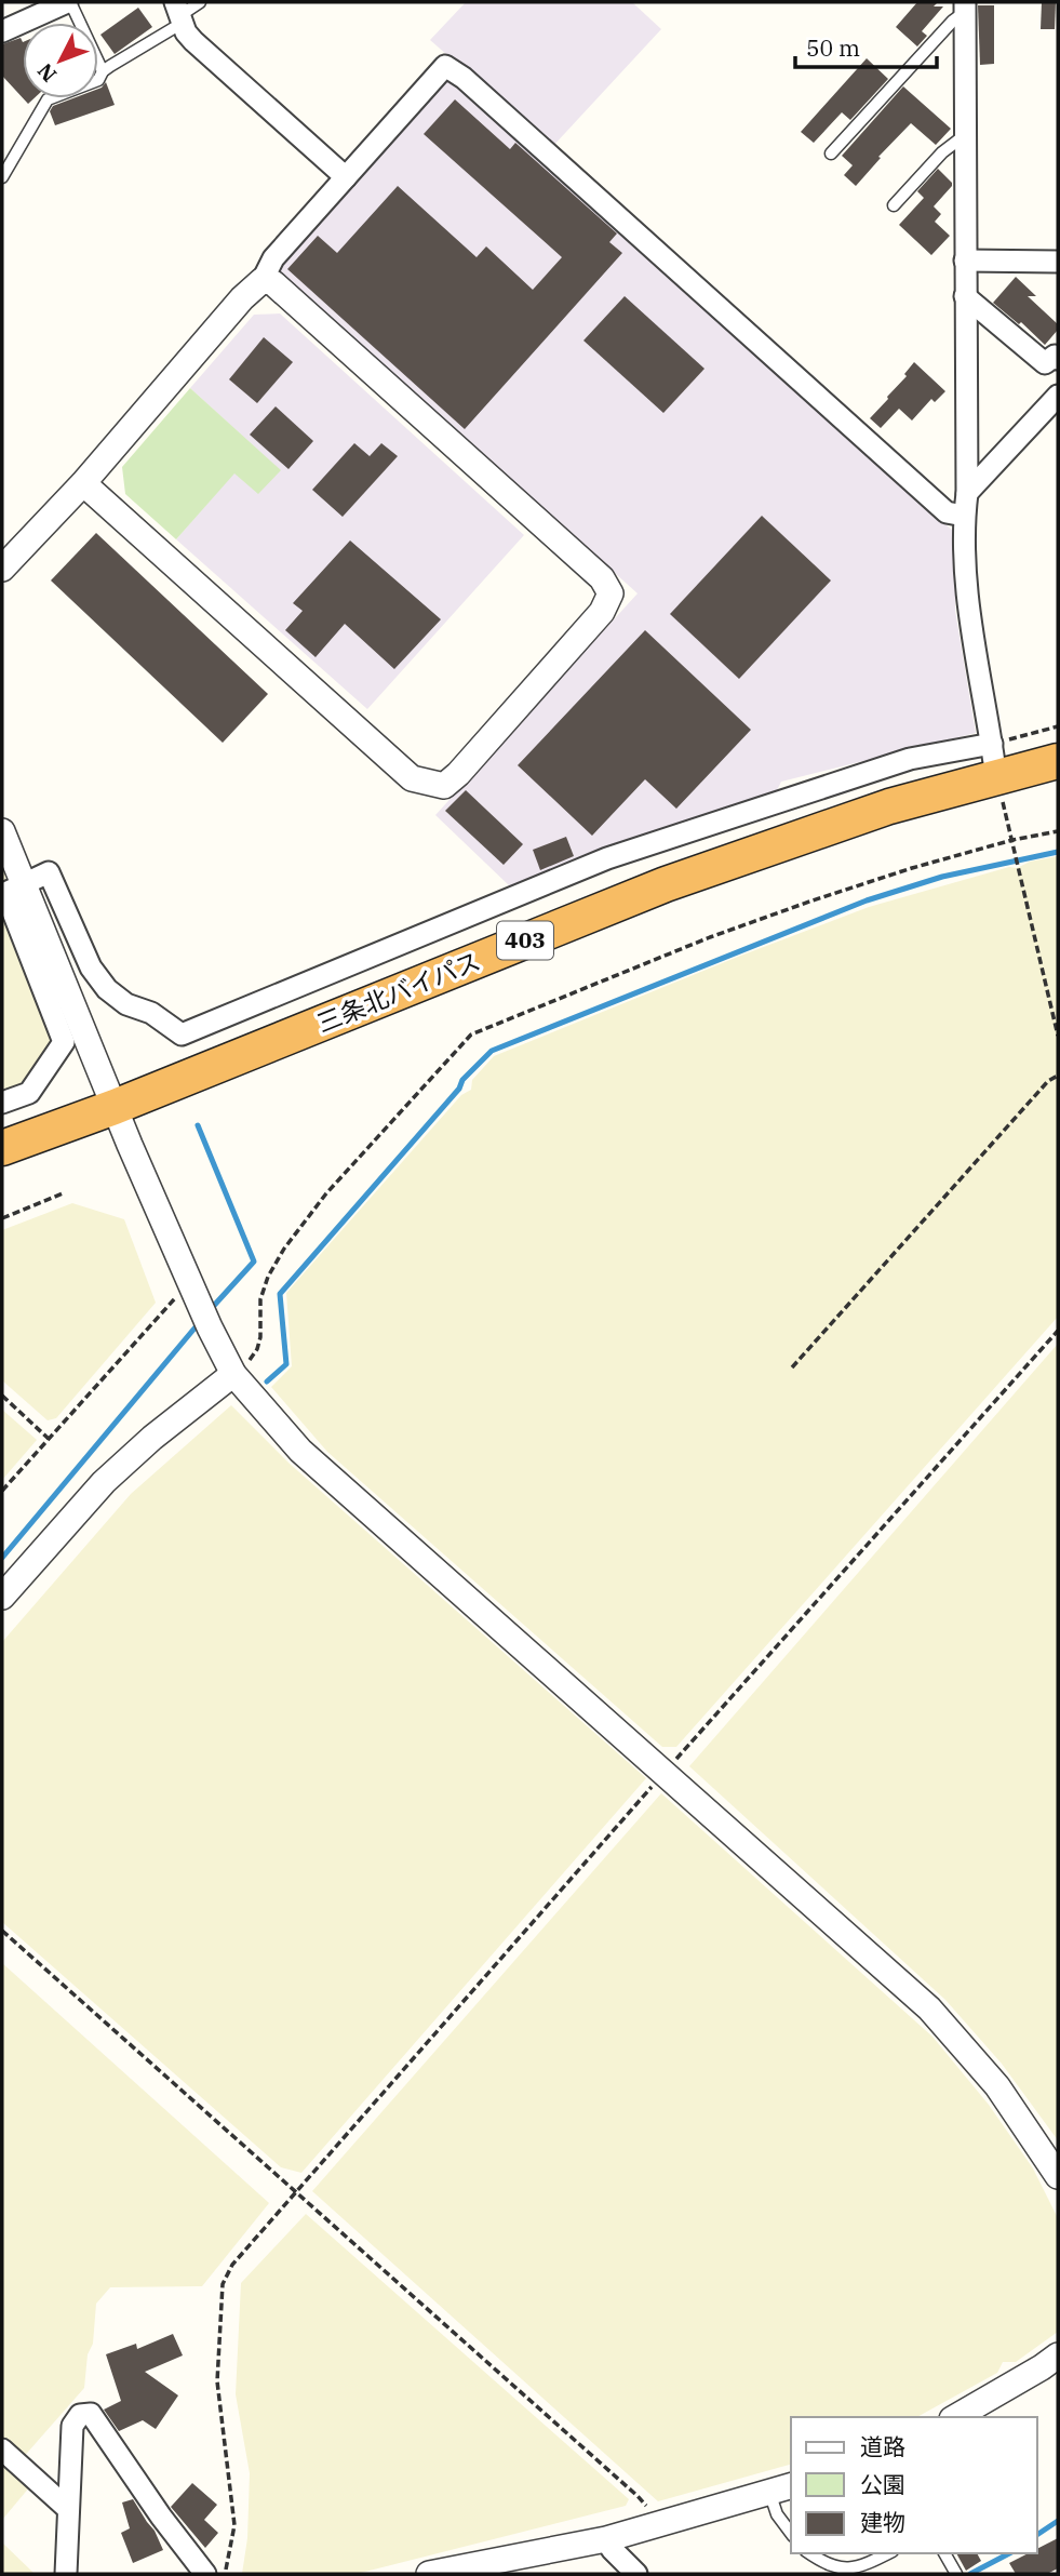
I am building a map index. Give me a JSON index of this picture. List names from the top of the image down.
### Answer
{
  "streets": {
    "highway": ["403", "三条北バイパス"]
  },
  "legend": ["道路", "公園", "建物"],
  "scale_bar": "50 m",
  "north": "bottom left"
}
